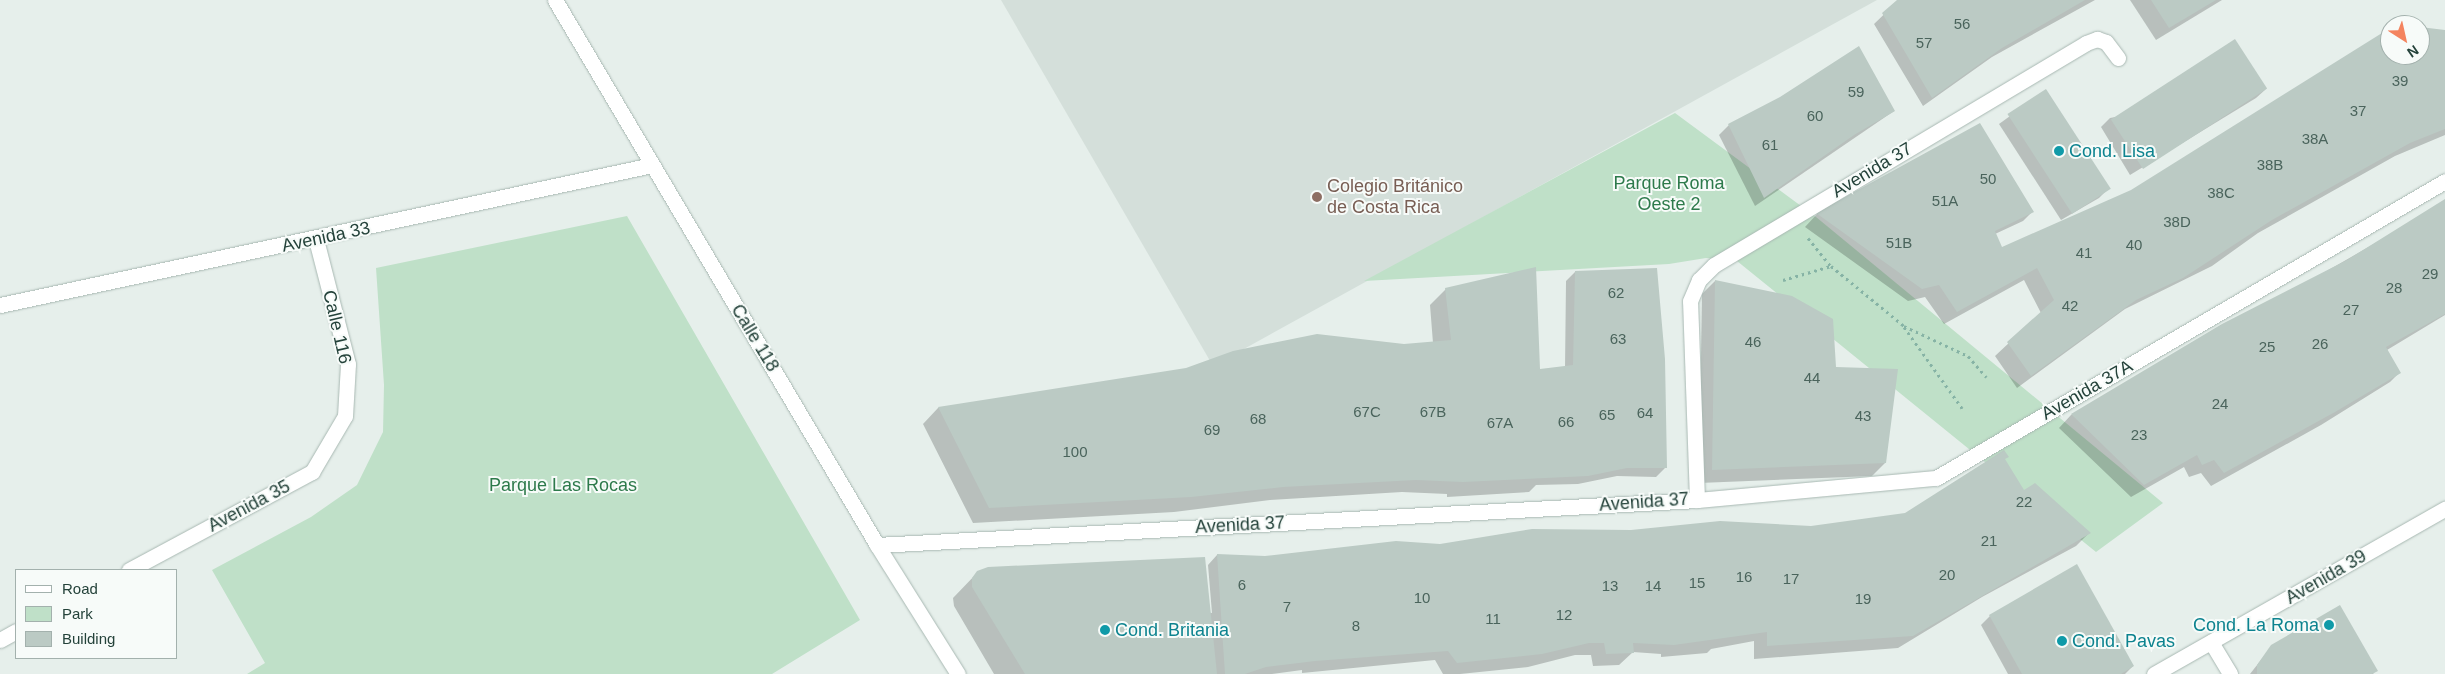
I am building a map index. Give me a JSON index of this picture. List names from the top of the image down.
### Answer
{
  "streets": {
    "street": [
      "Avenida 37",
      "Avenida 33",
      "Calle 116",
      "Calle 118",
      "Avenida 37A",
      "Avenida 35",
      "Avenida 39"
    ]
  },
  "crossings": [
    ["Avenida 37", "Calle 118"],
    ["Avenida 37", "Avenida 37A"],
    ["Avenida 33", "Calle 116"],
    ["Avenida 33", "Calle 118"],
    ["Calle 116", "Avenida 35"]
  ],
  "parks": ["Parque Roma Oeste 2", "Parque Las Rocas"],
  "places": [
    "Cond. Lisa",
    "Colegio Británico de Costa Rica",
    "Cond. La Roma",
    "Cond. Britania",
    "Cond. Pavas"
  ],
  "house_numbers": [
    "56",
    "57",
    "39",
    "59",
    "37",
    "60",
    "38A",
    "61",
    "38B",
    "50",
    "38C",
    "51A",
    "38D",
    "51B",
    "40",
    "41",
    "29",
    "28",
    "62",
    "42",
    "27",
    "63",
    "46",
    "26",
    "25",
    "44",
    "24",
    "67C",
    "67B",
    "64",
    "65",
    "43",
    "68",
    "66",
    "67A",
    "69",
    "23",
    "100",
    "22",
    "21",
    "20",
    "16",
    "17",
    "15",
    "6",
    "13",
    "14",
    "10",
    "19",
    "7",
    "12",
    "11",
    "8"
  ],
  "legend": ["Road", "Park", "Building"],
  "north": "bottom right"
}
